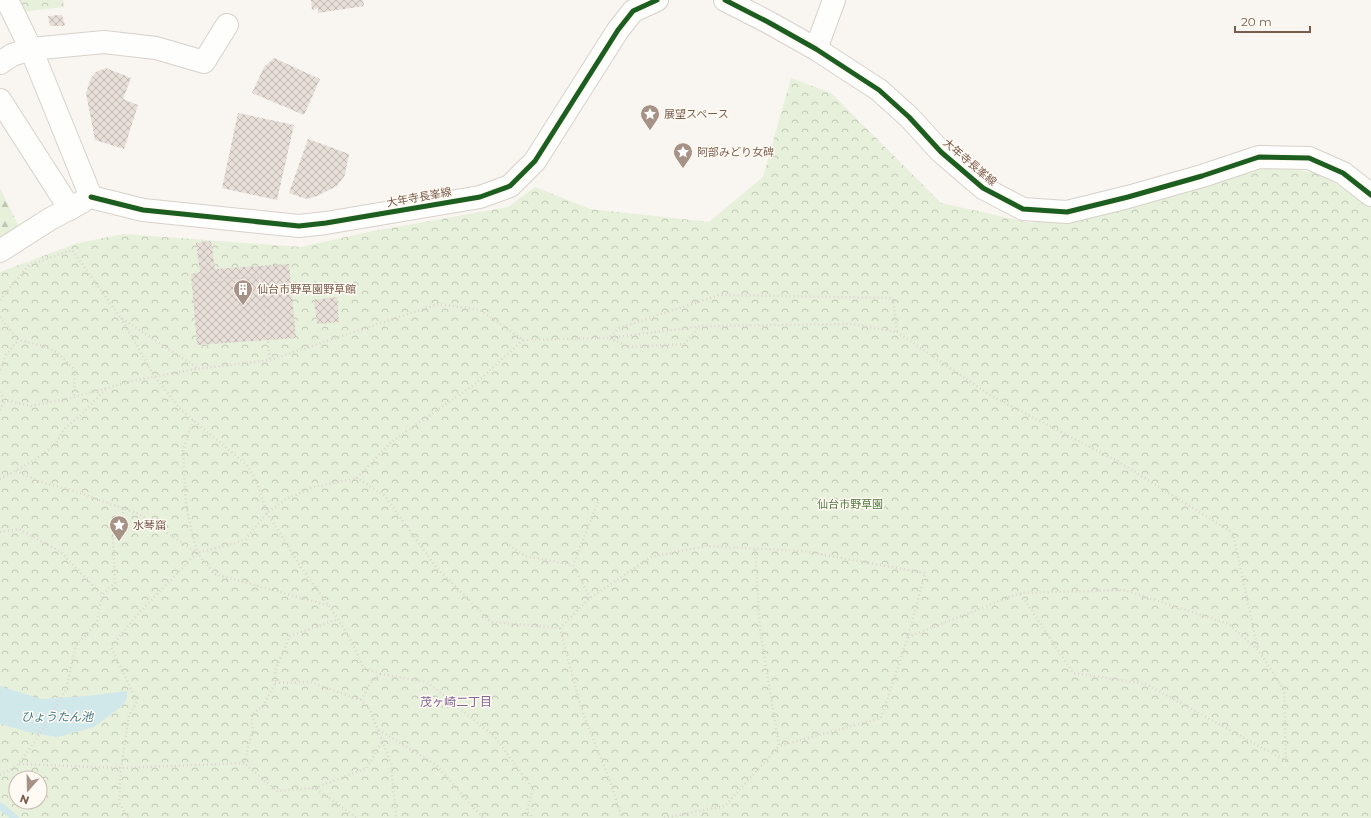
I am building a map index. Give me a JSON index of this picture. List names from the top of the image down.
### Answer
{
  "streets": {
    "street": ["大年寺長峯線"]
  },
  "districts": ["茂ヶ崎二丁目"],
  "water": ["ひょうたん池"],
  "parks": ["仙台市野草園"],
  "places": {
    "place": ["展望スペース", "阿部みどり女碑", "水琴窟"],
    "building": ["仙台市野草園野草館"]
  },
  "scale_bar": "20 m",
  "north": "bottom"
}
